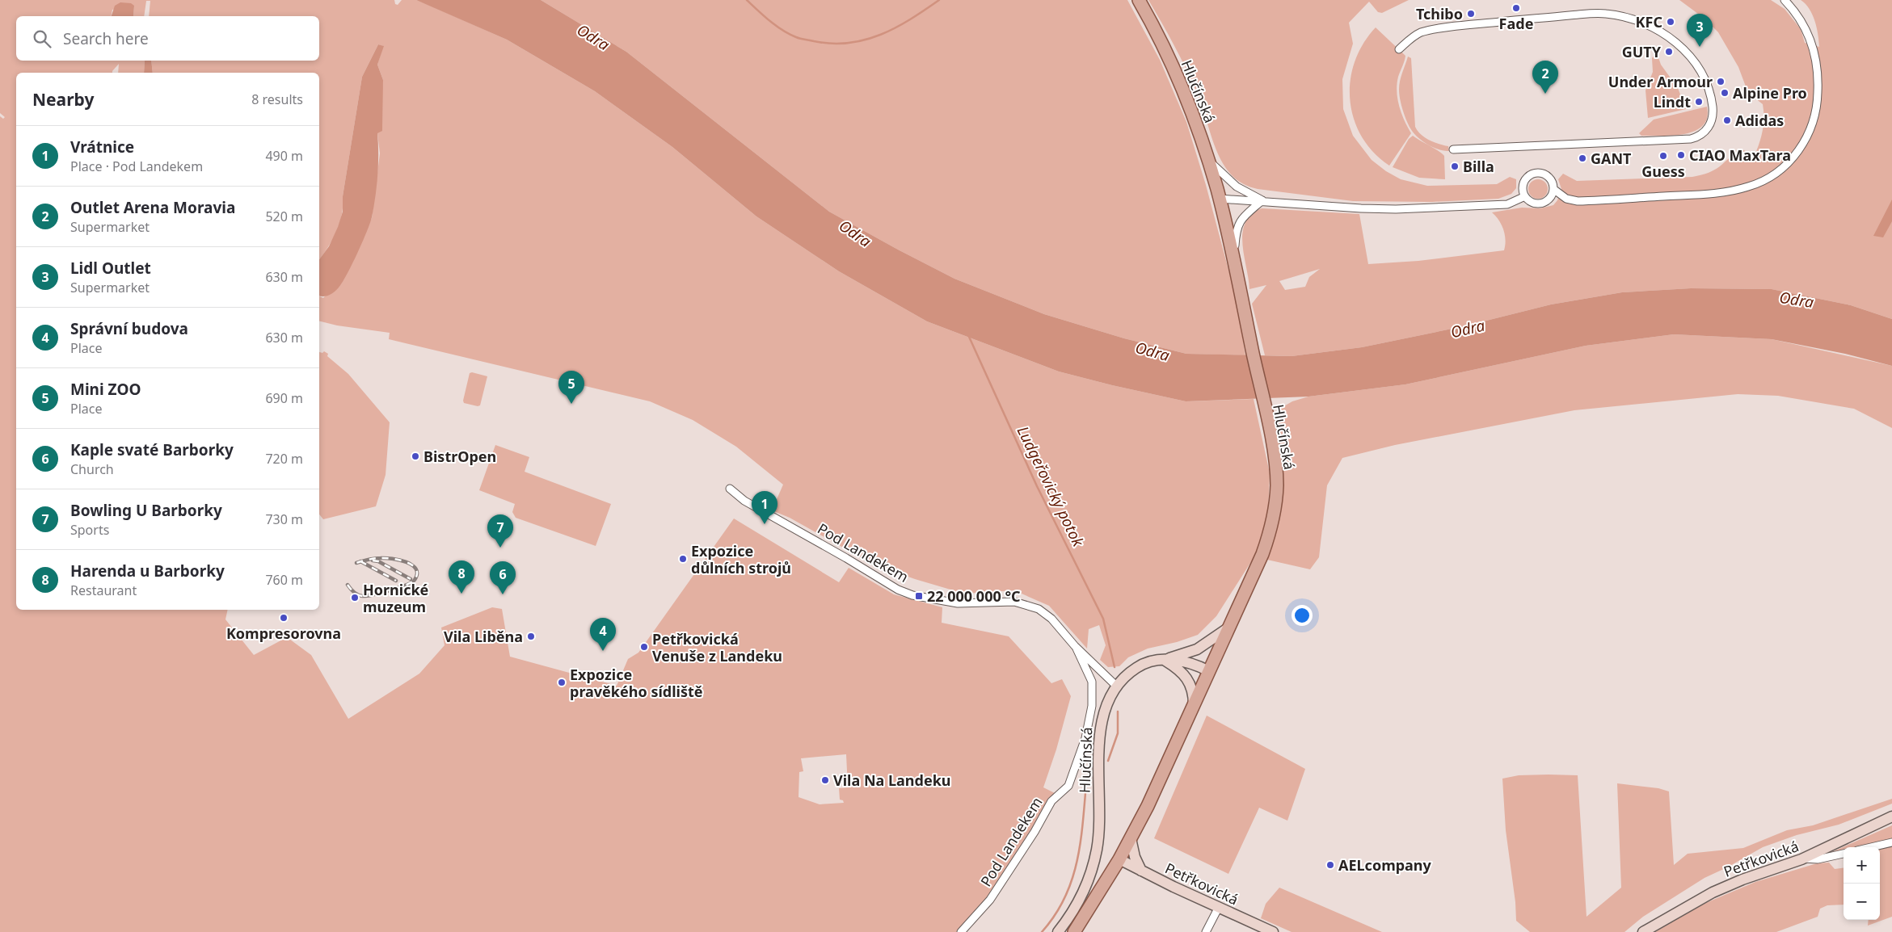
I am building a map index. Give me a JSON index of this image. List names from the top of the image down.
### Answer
{
  "streets": {
    "main road": ["Hlučínská"],
    "street": ["Pod Landekem", "Petřkovická"]
  },
  "crossings": [
    ["Hlučínská", "Pod Landekem"],
    ["Hlučínská", "Petřkovická"]
  ],
  "water": ["Odra", "Ludgeřovický potok"],
  "places": {
    "other": [
      "Fade",
      "Tchibo",
      "KFC",
      "GUTY",
      "Under Armour",
      "Alpine Pro",
      "Lindt",
      "Adidas",
      "CIAO MaxTara",
      "Guess",
      "GANT",
      "Billa",
      "BistrOpen",
      "Expozice důlních strojů",
      "Hornické muzeum",
      "Kompresorovna",
      "Vila Liběna",
      "Petřkovická Venuše z Landeku",
      "Expozice pravěkého sídliště",
      "Vila Na Landeku",
      "AELcompany"
    ],
    "transit": ["22 000 000 °C"]
  },
  "page": {
    "pins": [
      "3",
      "2",
      "5",
      "1",
      "7",
      "8",
      "6",
      "4"
    ],
    "search": "Search here",
    "heading": ["Nearby", "8 results"],
    "list": [
      {
        "mark": "1",
        "name": "Vrátnice",
        "note": "Place · Pod Landekem",
        "value": "490 m"
      },
      {
        "mark": "2",
        "name": "Outlet Arena Moravia",
        "note": "Supermarket",
        "value": "520 m"
      },
      {
        "mark": "3",
        "name": "Lidl Outlet",
        "note": "Supermarket",
        "value": "630 m"
      },
      {
        "mark": "4",
        "name": "Správní budova",
        "note": "Place",
        "value": "630 m"
      },
      {
        "mark": "5",
        "name": "Mini ZOO",
        "note": "Place",
        "value": "690 m"
      },
      {
        "mark": "6",
        "name": "Kaple svaté Barborky",
        "note": "Church",
        "value": "720 m"
      },
      {
        "mark": "7",
        "name": "Bowling U Barborky",
        "note": "Sports",
        "value": "730 m"
      },
      {
        "mark": "8",
        "name": "Harenda u Barborky",
        "note": "Restaurant",
        "value": "760 m"
      }
    ],
    "map_buttons": ["+", "−"]
  }
}
